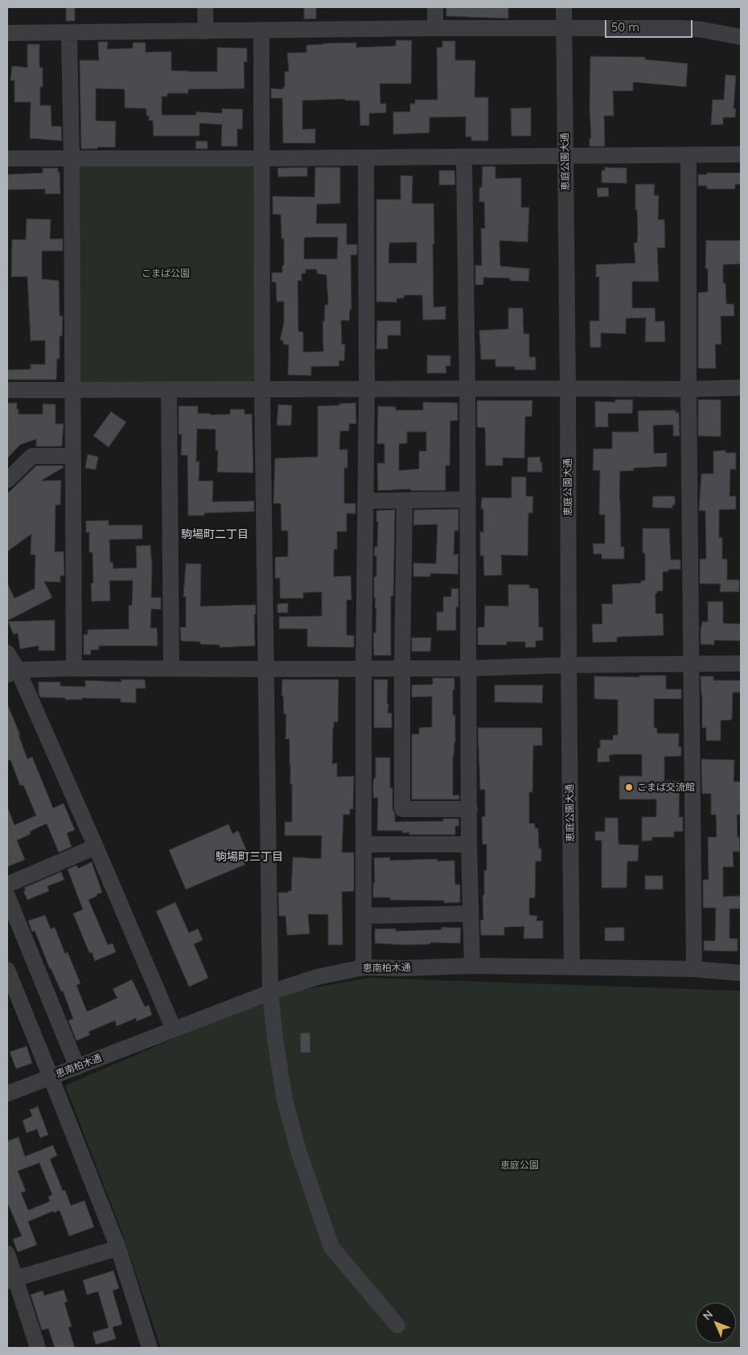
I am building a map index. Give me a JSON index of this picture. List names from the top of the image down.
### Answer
{
  "streets": {
    "street": ["恵庭公園大通", "恵南柏木通"]
  },
  "crossings": [
    ["恵庭公園大通", "恵南柏木通"]
  ],
  "districts": ["駒場町二丁目", "駒場町三丁目"],
  "parks": ["こまば公園", "恵庭公園"],
  "places": ["こまば交流館"],
  "scale_bar": "50 m",
  "north": "top left"
}
